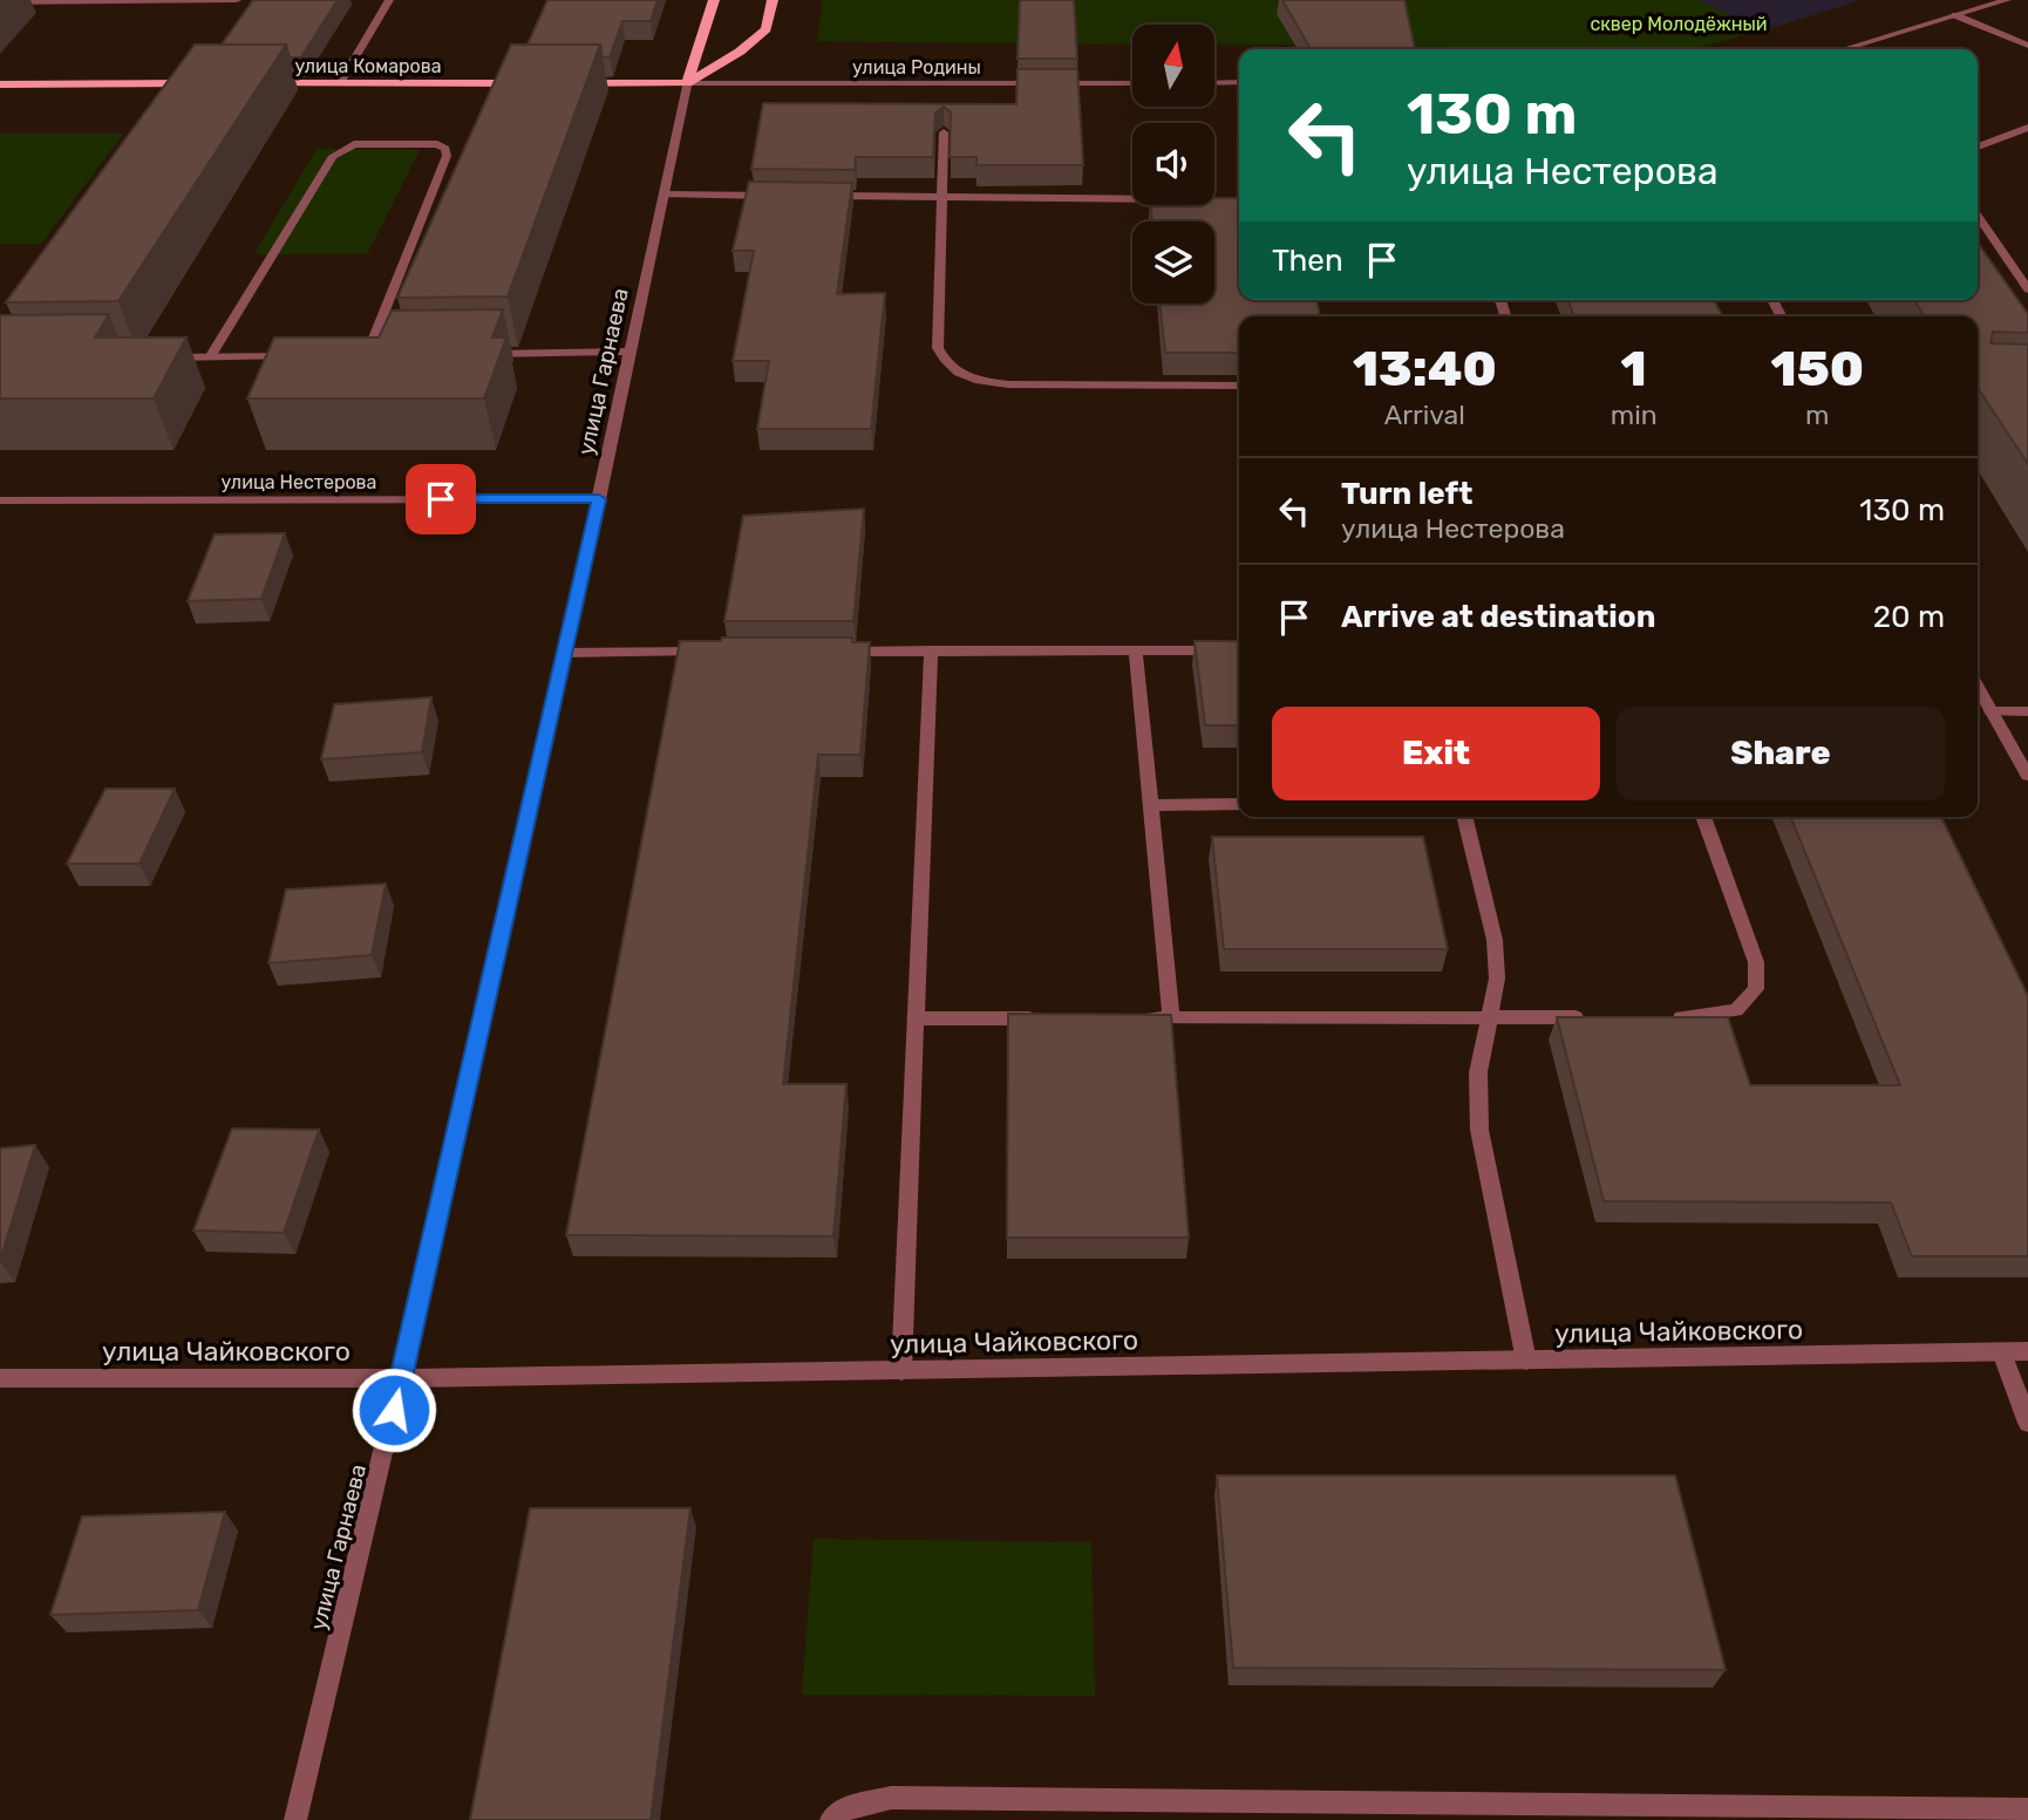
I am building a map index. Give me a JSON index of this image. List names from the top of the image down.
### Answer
{
  "streets": {
    "main road": ["улица Комарова", "улица Гарнаева"],
    "street": ["улица Родины", "улица Нестерова", "улица Чайковского"]
  },
  "crossings": [
    ["улица Родины", "улица Гарнаева"],
    ["улица Гарнаева", "улица Нестерова"],
    ["улица Гарнаева", "улица Чайковского"]
  ],
  "parks": ["сквер Молодёжный"],
  "north": "top",
  "page": {
    "turn": ["130 m", "улица Нестерова"],
    "then": "Then",
    "eta": [
      "13:40",
      "Arrival",
      "1",
      "min",
      "150",
      "m"
    ],
    "list": [
      {
        "name": "Turn left",
        "note": "улица Нестерова",
        "value": "130 m"
      },
      {
        "name": "Arrive at destination",
        "value": "20 m"
      }
    ],
    "buttons": ["Exit", "Share"]
  }
}
